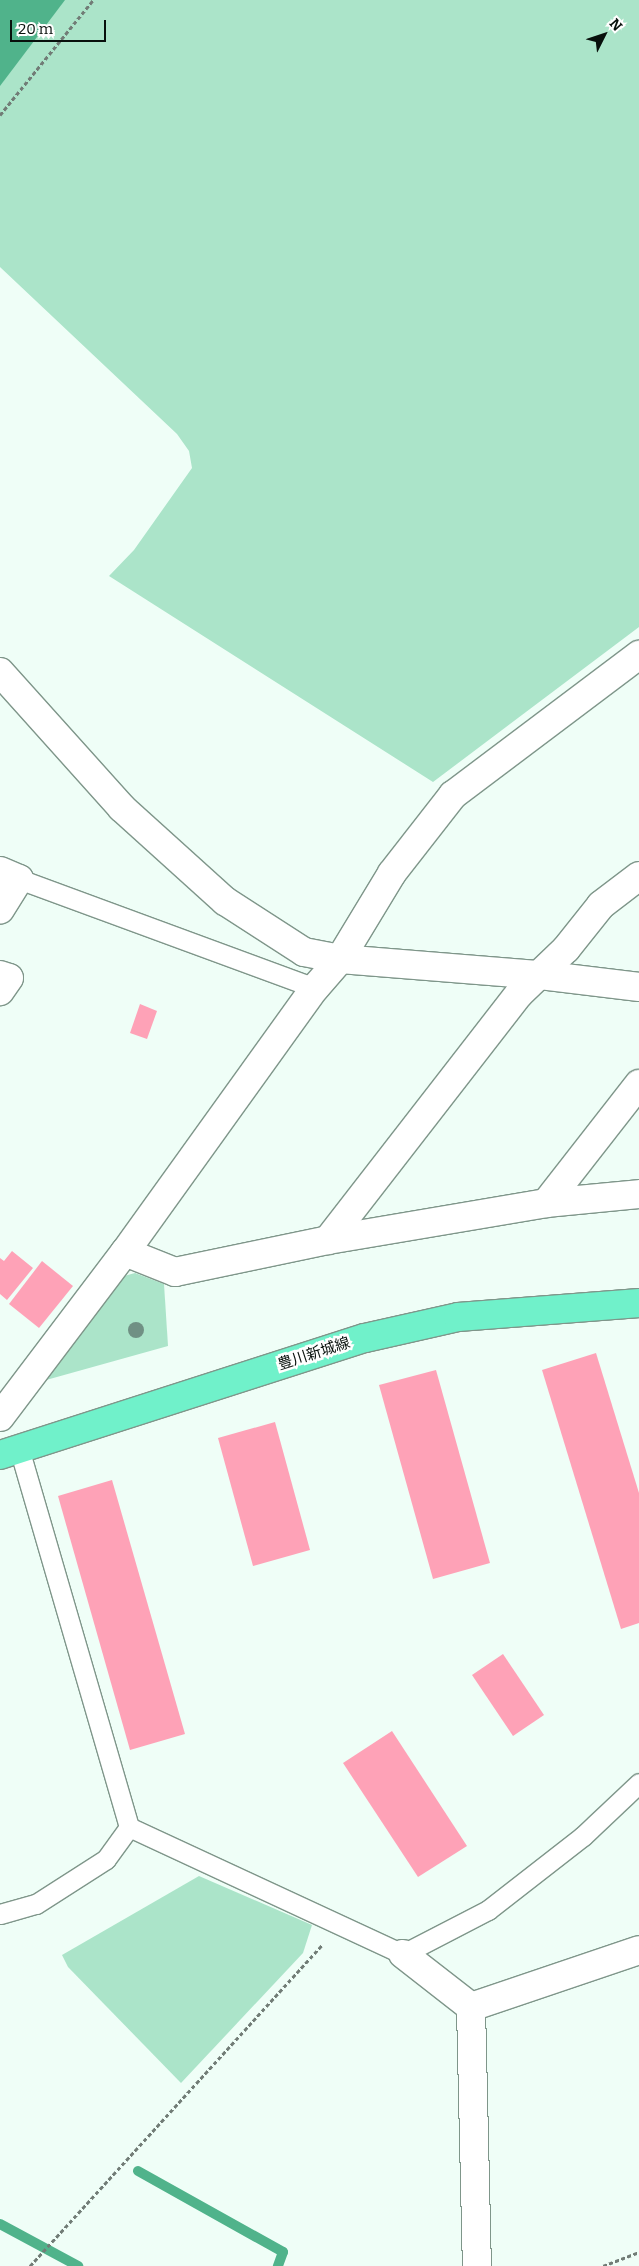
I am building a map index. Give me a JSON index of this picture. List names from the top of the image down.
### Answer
{
  "streets": {
    "main road": ["豊川新城線"]
  },
  "scale_bar": "20 m",
  "north": "top right"
}
